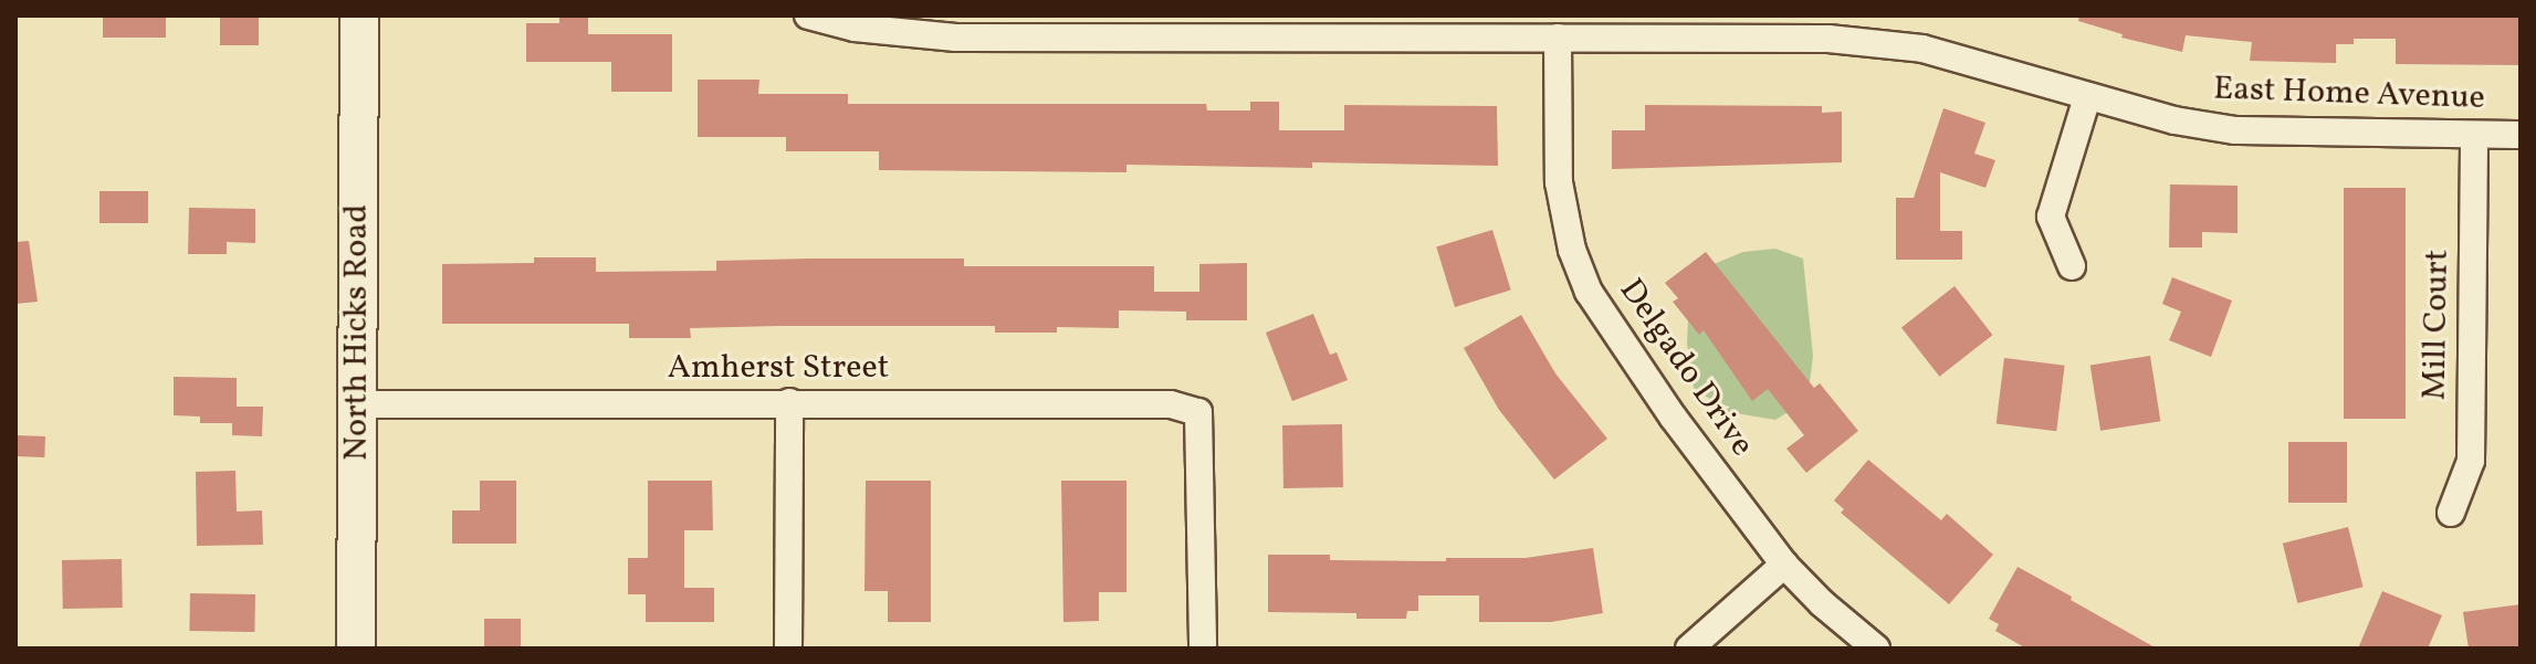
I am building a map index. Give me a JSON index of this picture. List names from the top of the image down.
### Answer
{
  "streets": {
    "main road": ["North Hicks Road"],
    "street": [
      "East Home Avenue",
      "Mill Court",
      "Amherst Street",
      "Delgado Drive"
    ]
  },
  "crossings": [
    ["East Home Avenue", "Mill Court"],
    ["East Home Avenue", "Delgado Drive"],
    ["North Hicks Road", "Amherst Street"]
  ]
}
